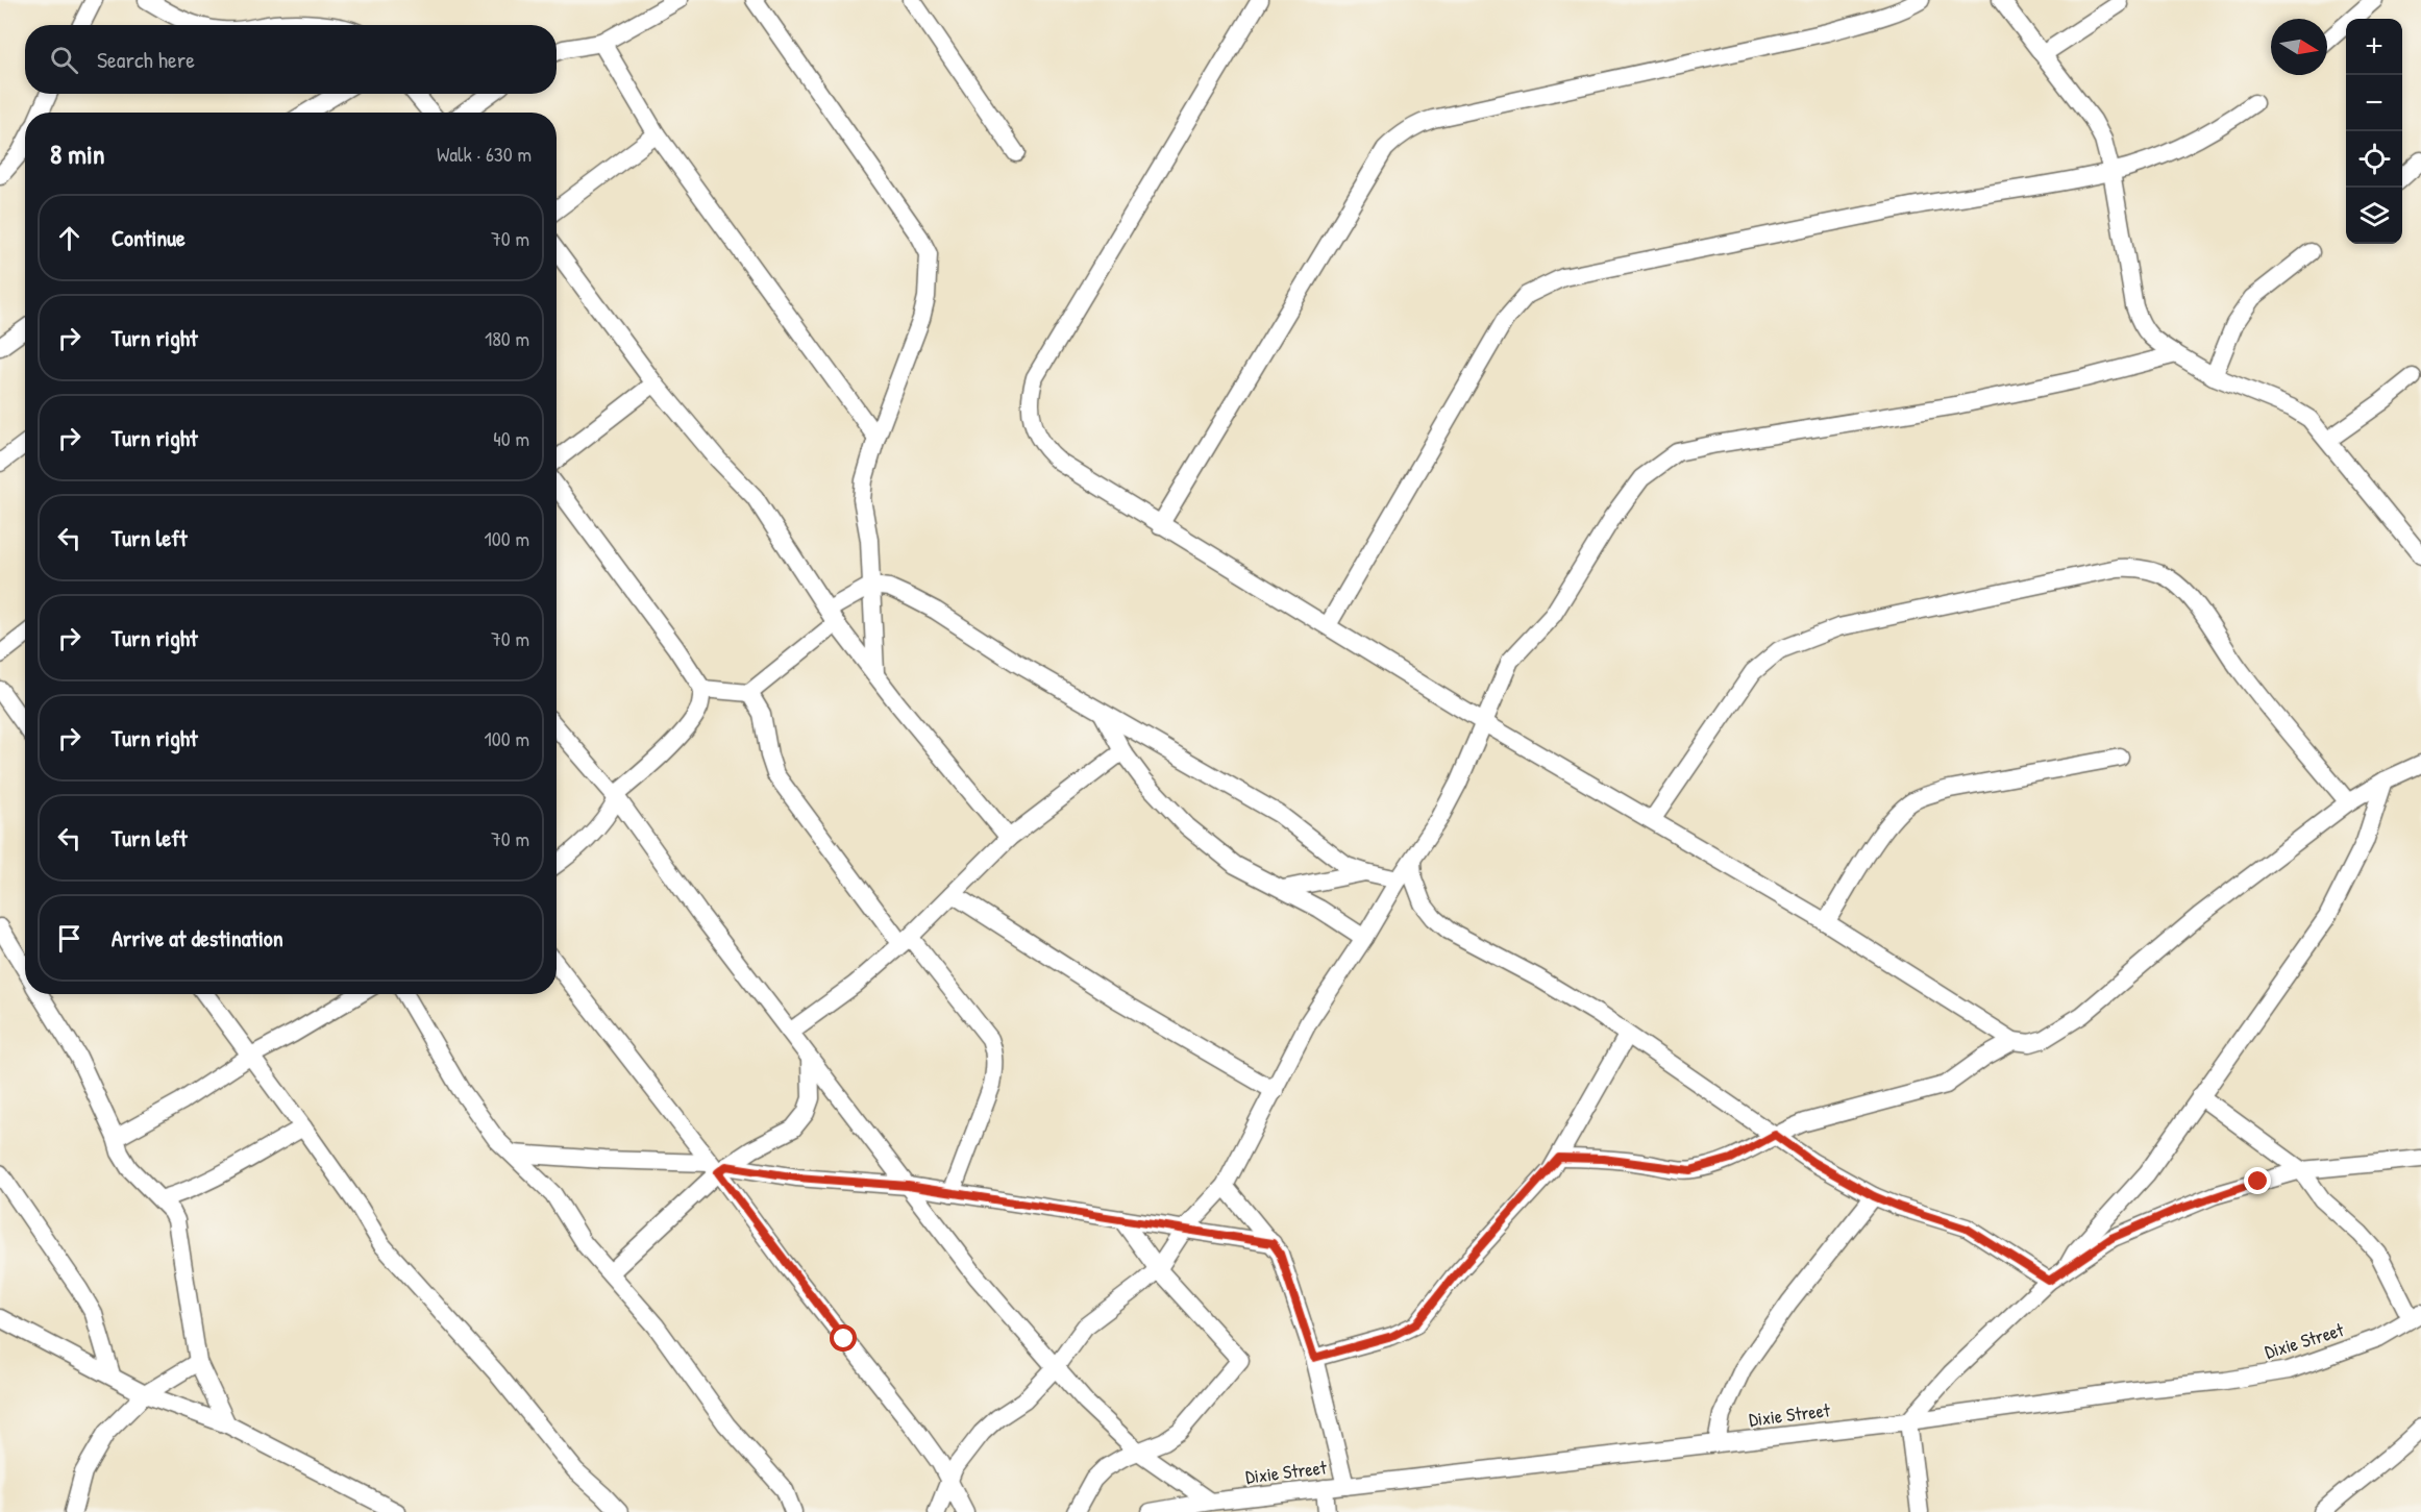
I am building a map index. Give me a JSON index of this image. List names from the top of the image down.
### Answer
{
  "streets": {
    "street": ["Dixie Street"]
  },
  "north": "right",
  "page": {
    "map_buttons": ["+", "−"],
    "search": "Search here",
    "heading": ["8 min", "Walk · 630 m"],
    "list": [
      ["Continue", "70 m"],
      ["Turn right", "180 m"],
      ["Turn right", "40 m"],
      ["Turn left", "100 m"],
      ["Turn right", "70 m"],
      ["Turn right", "100 m"],
      ["Turn left", "70 m"],
      "Arrive at destination"
    ]
  }
}
